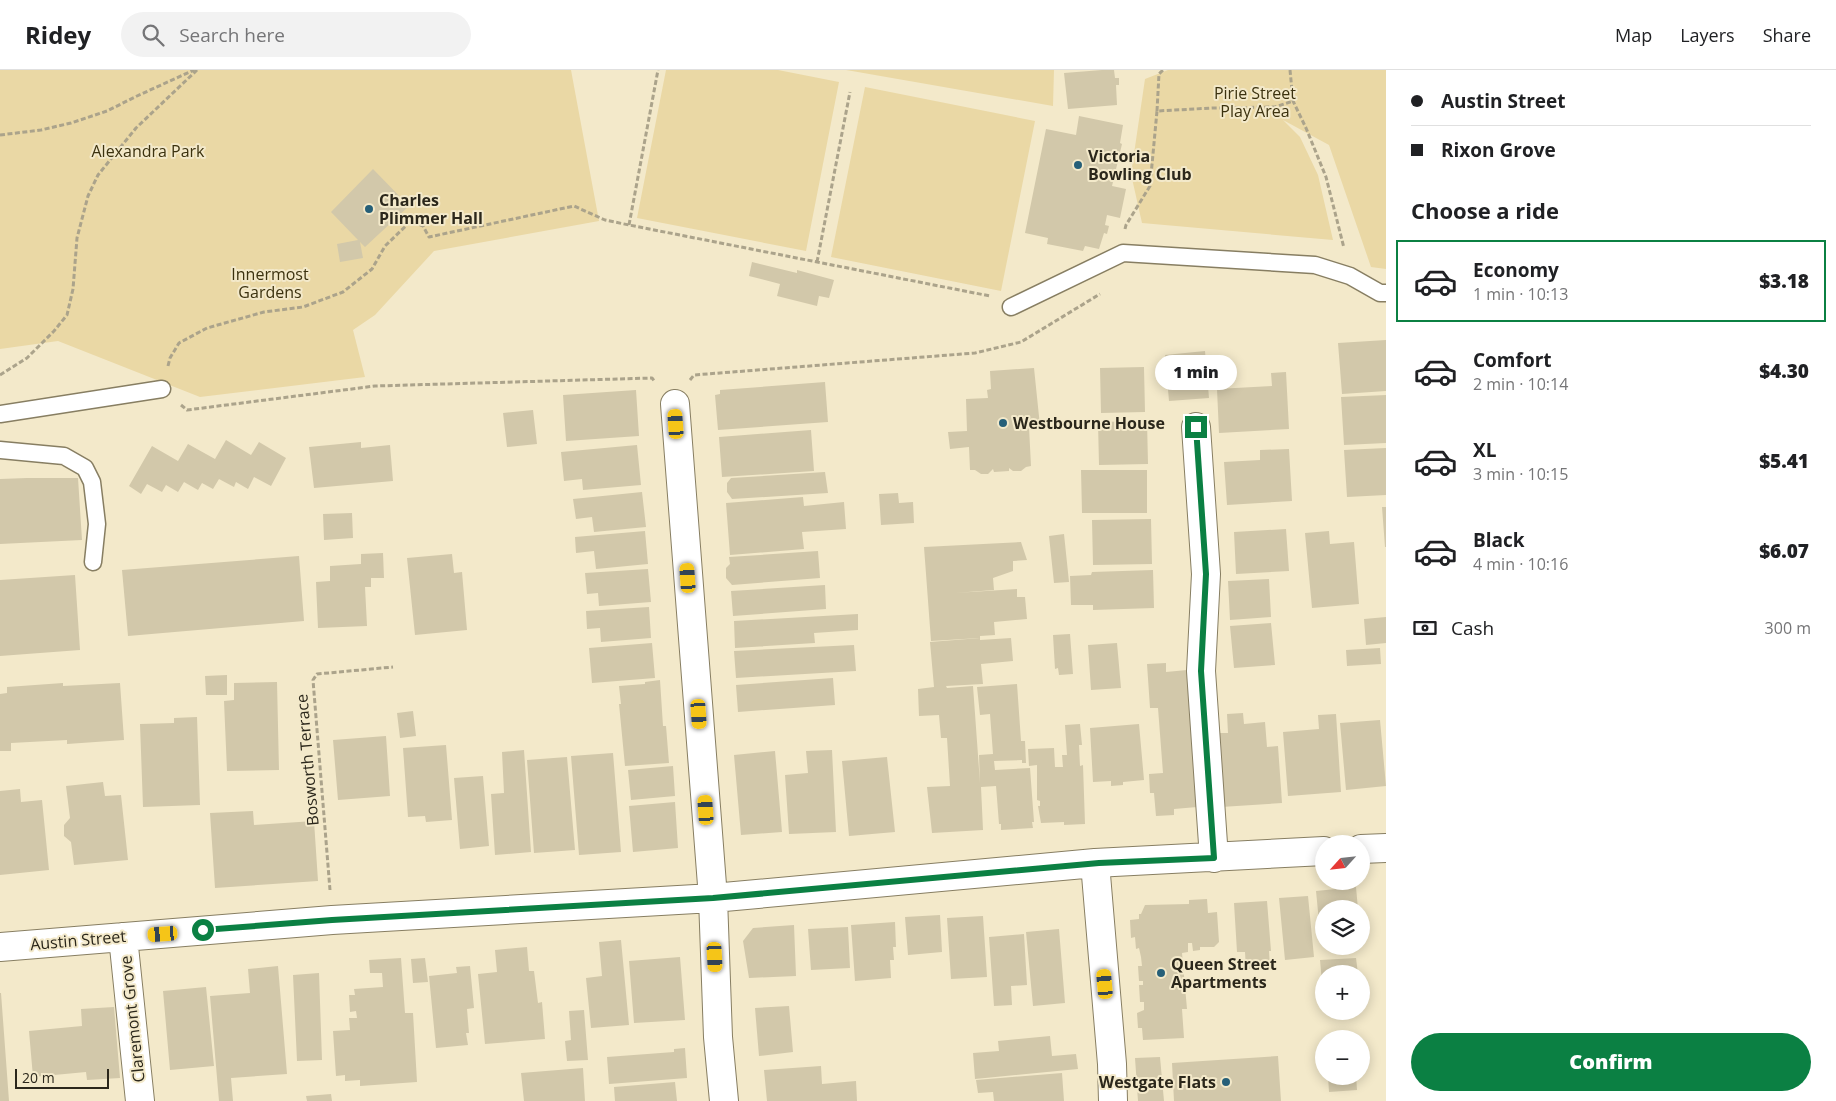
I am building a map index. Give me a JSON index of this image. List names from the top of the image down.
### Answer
{
  "streets": {
    "street": ["Austin Street", "Claremont Grove"],
    "path": ["Bosworth Terrace"]
  },
  "crossings": [
    ["Bosworth Terrace", "Austin Street"],
    ["Austin Street", "Claremont Grove"]
  ],
  "parks": ["Pirie Street Play Area", "Alexandra Park", "Innermost Gardens"],
  "places": [
    "Victoria Bowling Club",
    "Charles Plimmer Hall",
    "Westbourne House",
    "Queen Street Apartments",
    "Westgate Flats"
  ],
  "scale_bar": "20 m",
  "north": "bottom left",
  "page": {
    "header": "Ridey",
    "search": "Search here",
    "nav": ["Map", "Layers", "Share"],
    "banner": ["Austin Street", "Rixon Grove"],
    "heading": "Choose a ride",
    "list": [
      {
        "name": "Economy",
        "note": "1 min · 10:13",
        "value": "$3.18"
      },
      {
        "name": "Comfort",
        "note": "2 min · 10:14",
        "value": "$4.30"
      },
      {
        "name": "XL",
        "note": "3 min · 10:15",
        "value": "$5.41"
      },
      {
        "name": "Black",
        "note": "4 min · 10:16",
        "value": "$6.07"
      }
    ],
    "bubble": "1 min",
    "pay": ["Cash", "300 m"],
    "map_buttons": ["+", "−"],
    "buttons": "Confirm",
    "scale": "20 m"
  }
}
